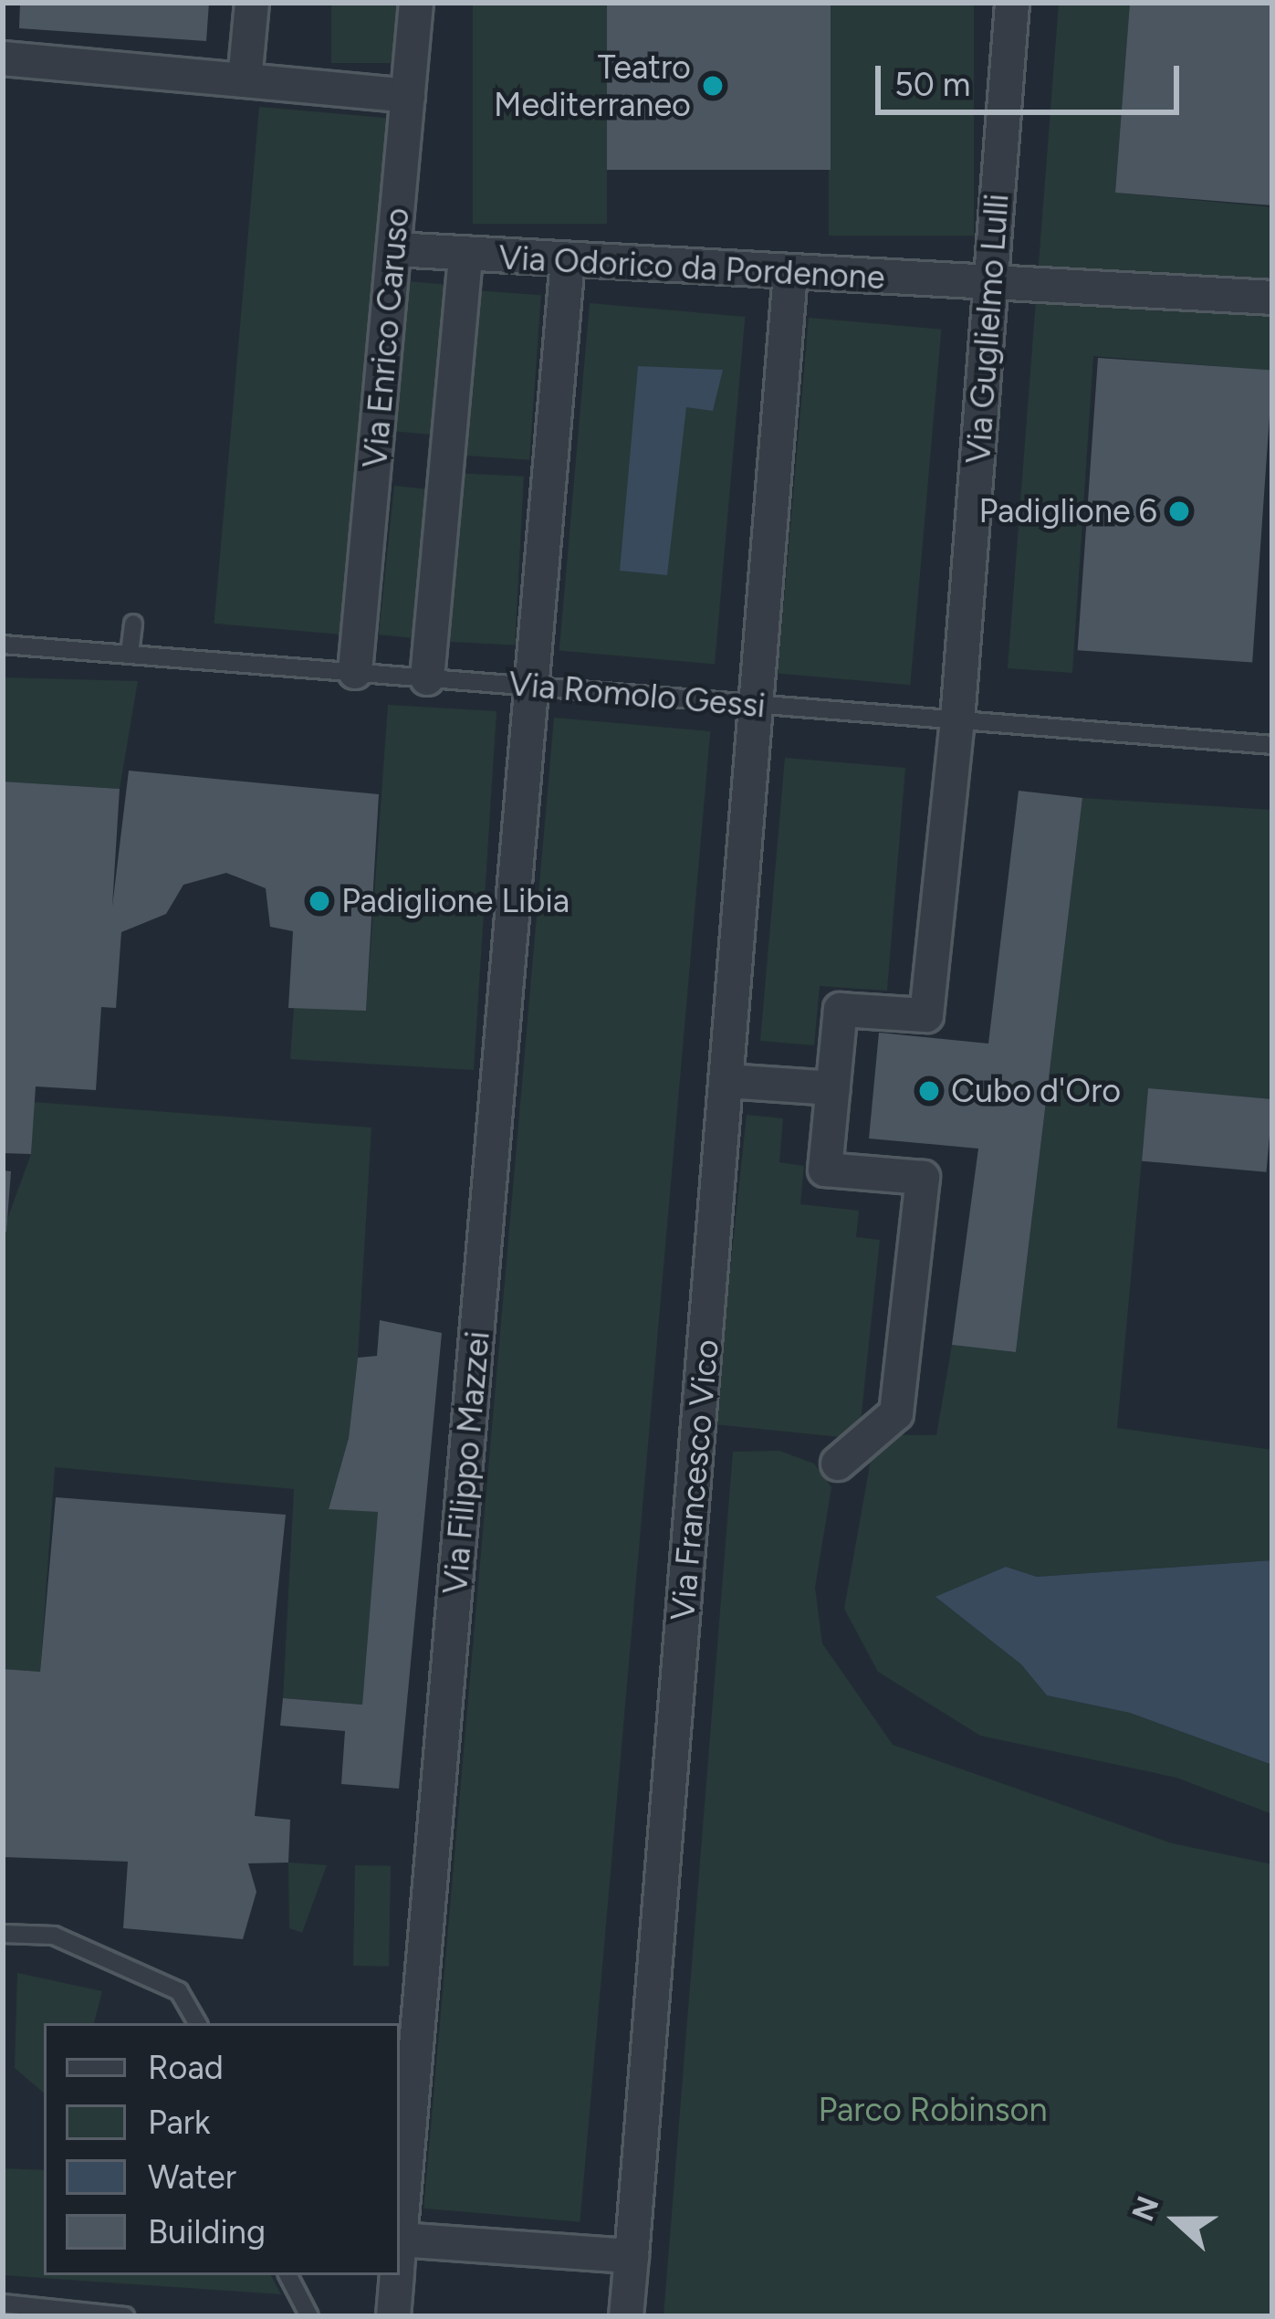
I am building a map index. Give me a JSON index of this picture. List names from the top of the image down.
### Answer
{
  "streets": {
    "street": [
      "Via Odorico da Pordenone",
      "Via Guglielmo Lulli",
      "Via Enrico Caruso",
      "Via Filippo Mazzei",
      "Via Francesco Vico"
    ],
    "lane": ["Via Romolo Gessi"]
  },
  "crossings": [
    ["Via Odorico da Pordenone", "Via Guglielmo Lulli"],
    ["Via Odorico da Pordenone", "Via Enrico Caruso"],
    ["Via Odorico da Pordenone", "Via Filippo Mazzei"],
    ["Via Odorico da Pordenone", "Via Francesco Vico"],
    ["Via Guglielmo Lulli", "Via Romolo Gessi"],
    ["Via Enrico Caruso", "Via Romolo Gessi"],
    ["Via Romolo Gessi", "Via Filippo Mazzei"],
    ["Via Romolo Gessi", "Via Francesco Vico"]
  ],
  "parks": ["Parco Robinson"],
  "places": [
    "Teatro Mediterraneo",
    "Padiglione 6",
    "Padiglione Libia",
    "Cubo d'Oro"
  ],
  "legend": [
    "Road",
    "Park",
    "Water",
    "Building"
  ],
  "scale_bar": "50 m",
  "north": "left"
}
